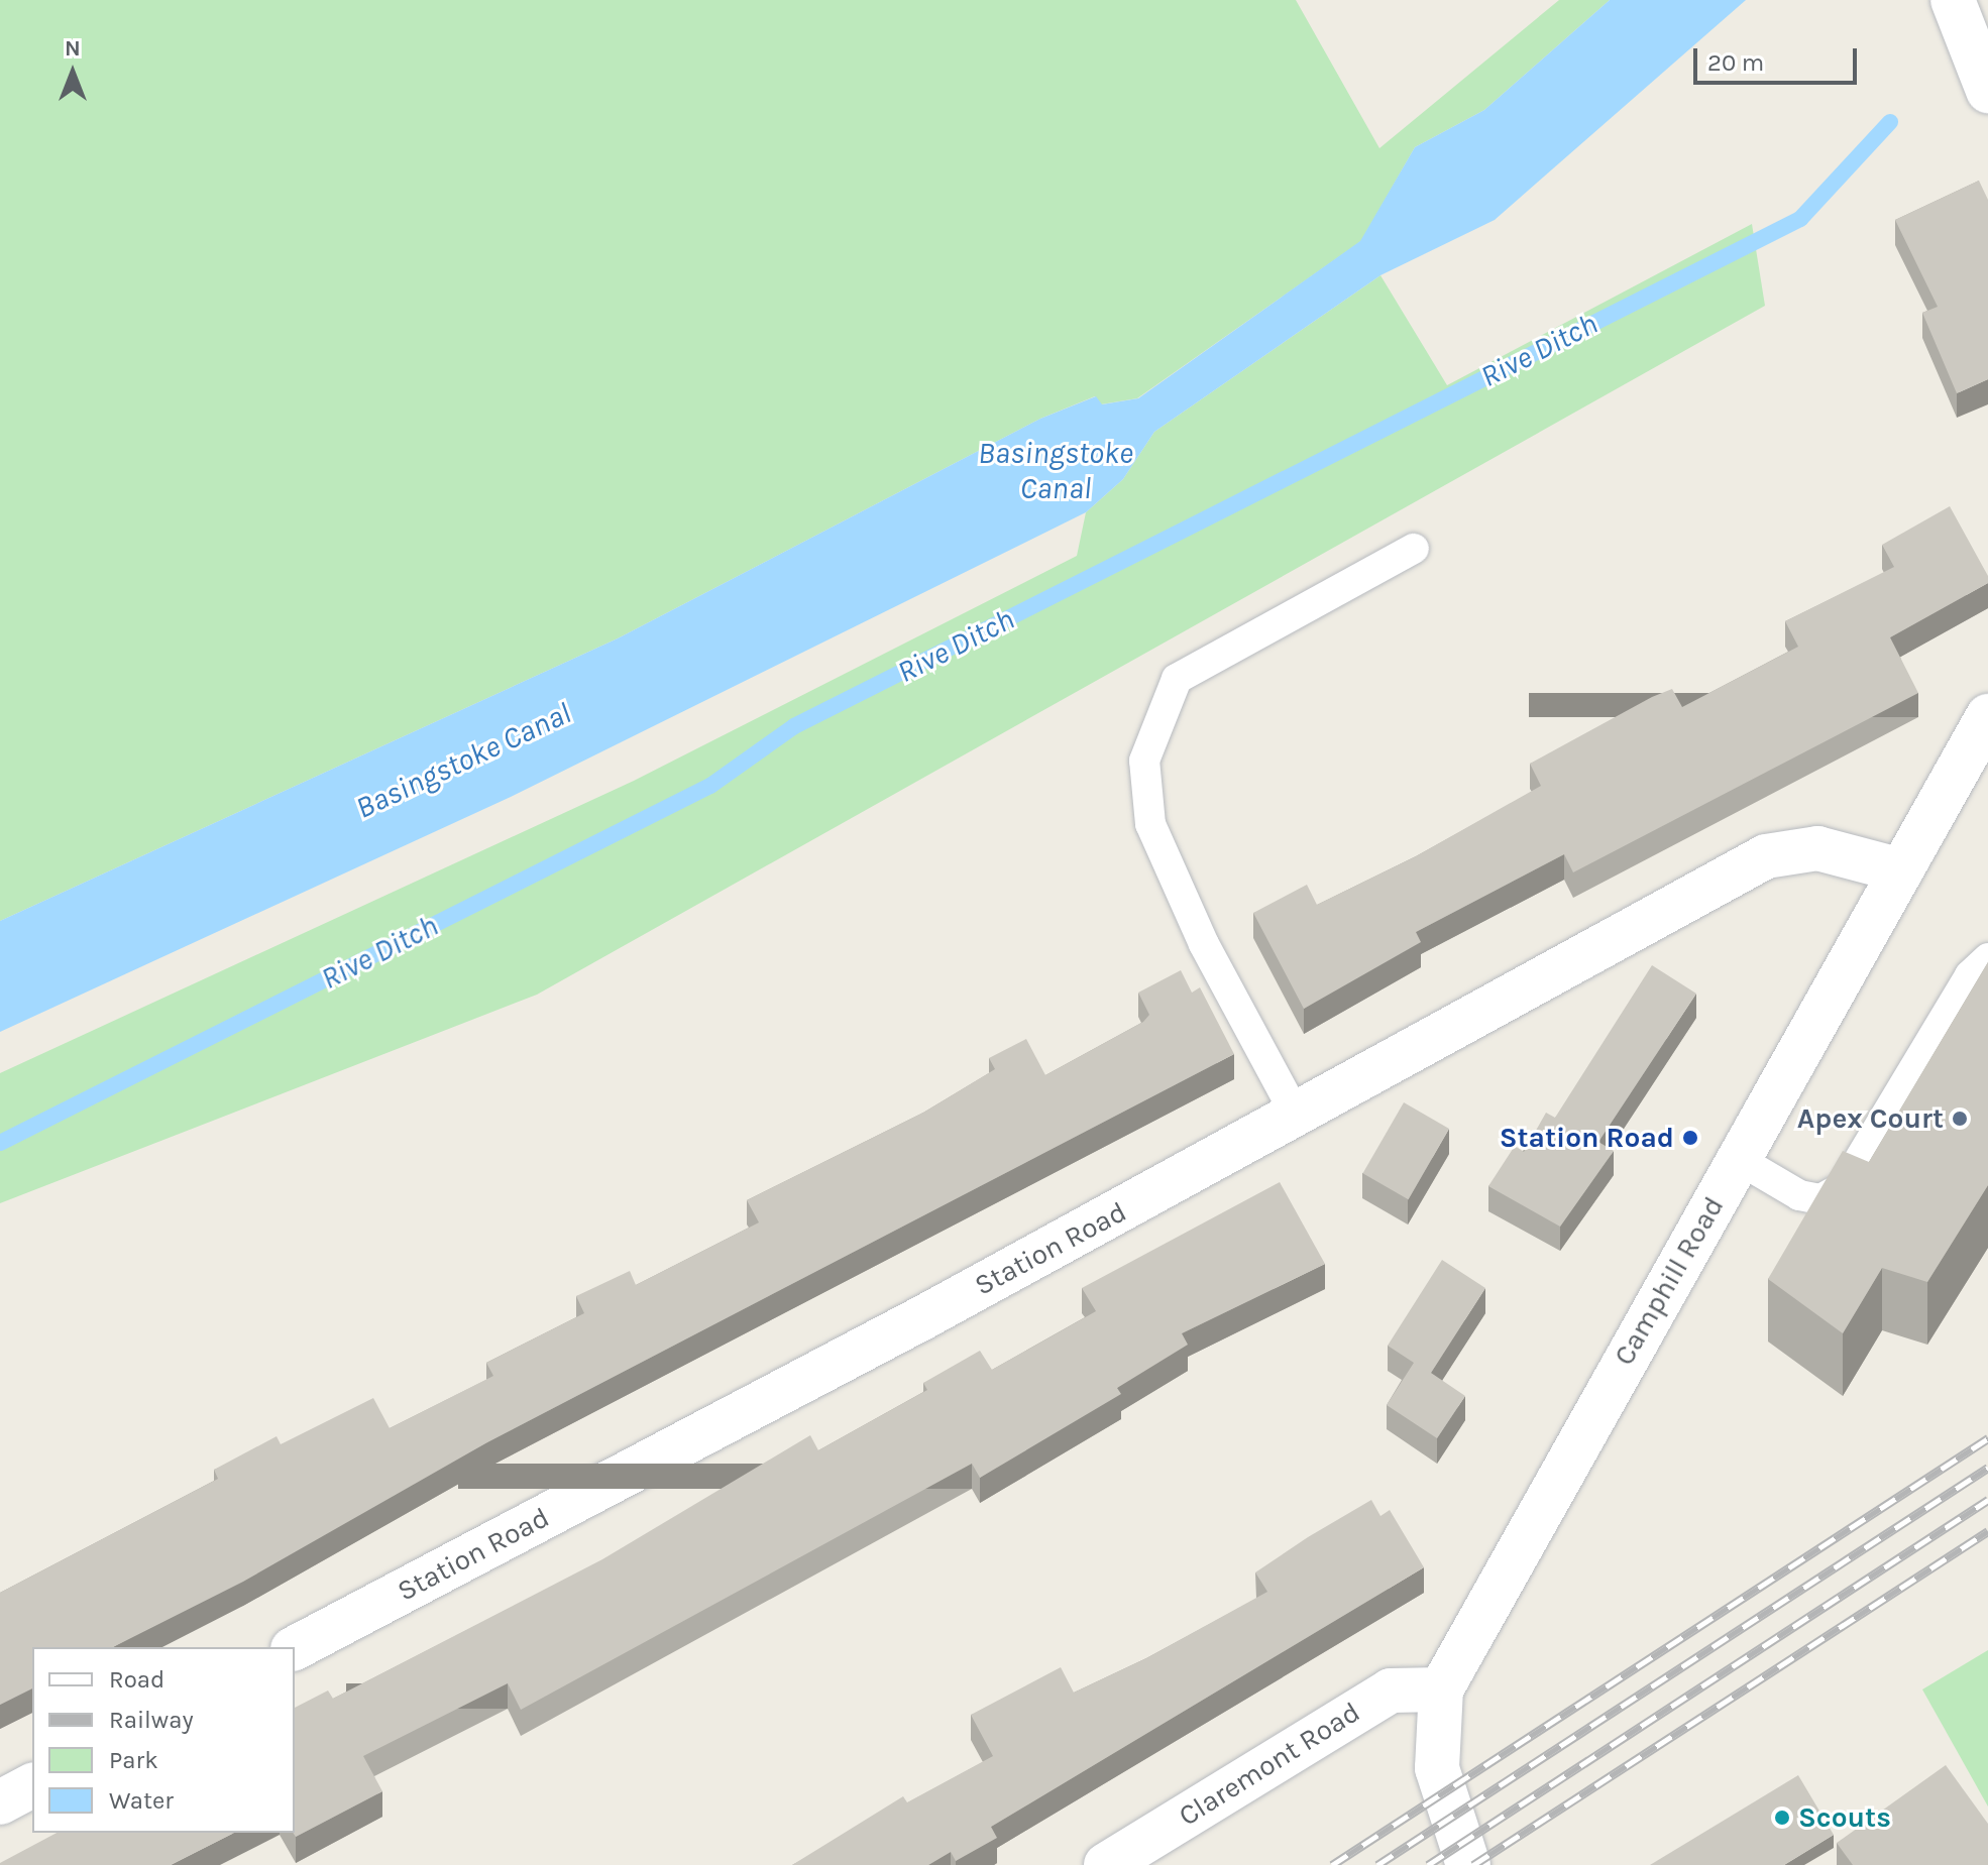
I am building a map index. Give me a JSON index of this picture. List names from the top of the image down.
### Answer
{
  "streets": {
    "street": ["Station Road", "Camphill Road", "Claremont Road"]
  },
  "crossings": [
    ["Station Road", "Camphill Road"],
    ["Camphill Road", "Claremont Road"]
  ],
  "water": ["Rive Ditch", "Basingstoke Canal"],
  "places": ["Apex Court", "Station Road", "Scouts"],
  "legend": [
    "Road",
    "Railway",
    "Park",
    "Water"
  ],
  "scale_bar": "20 m",
  "north": "top"
}
